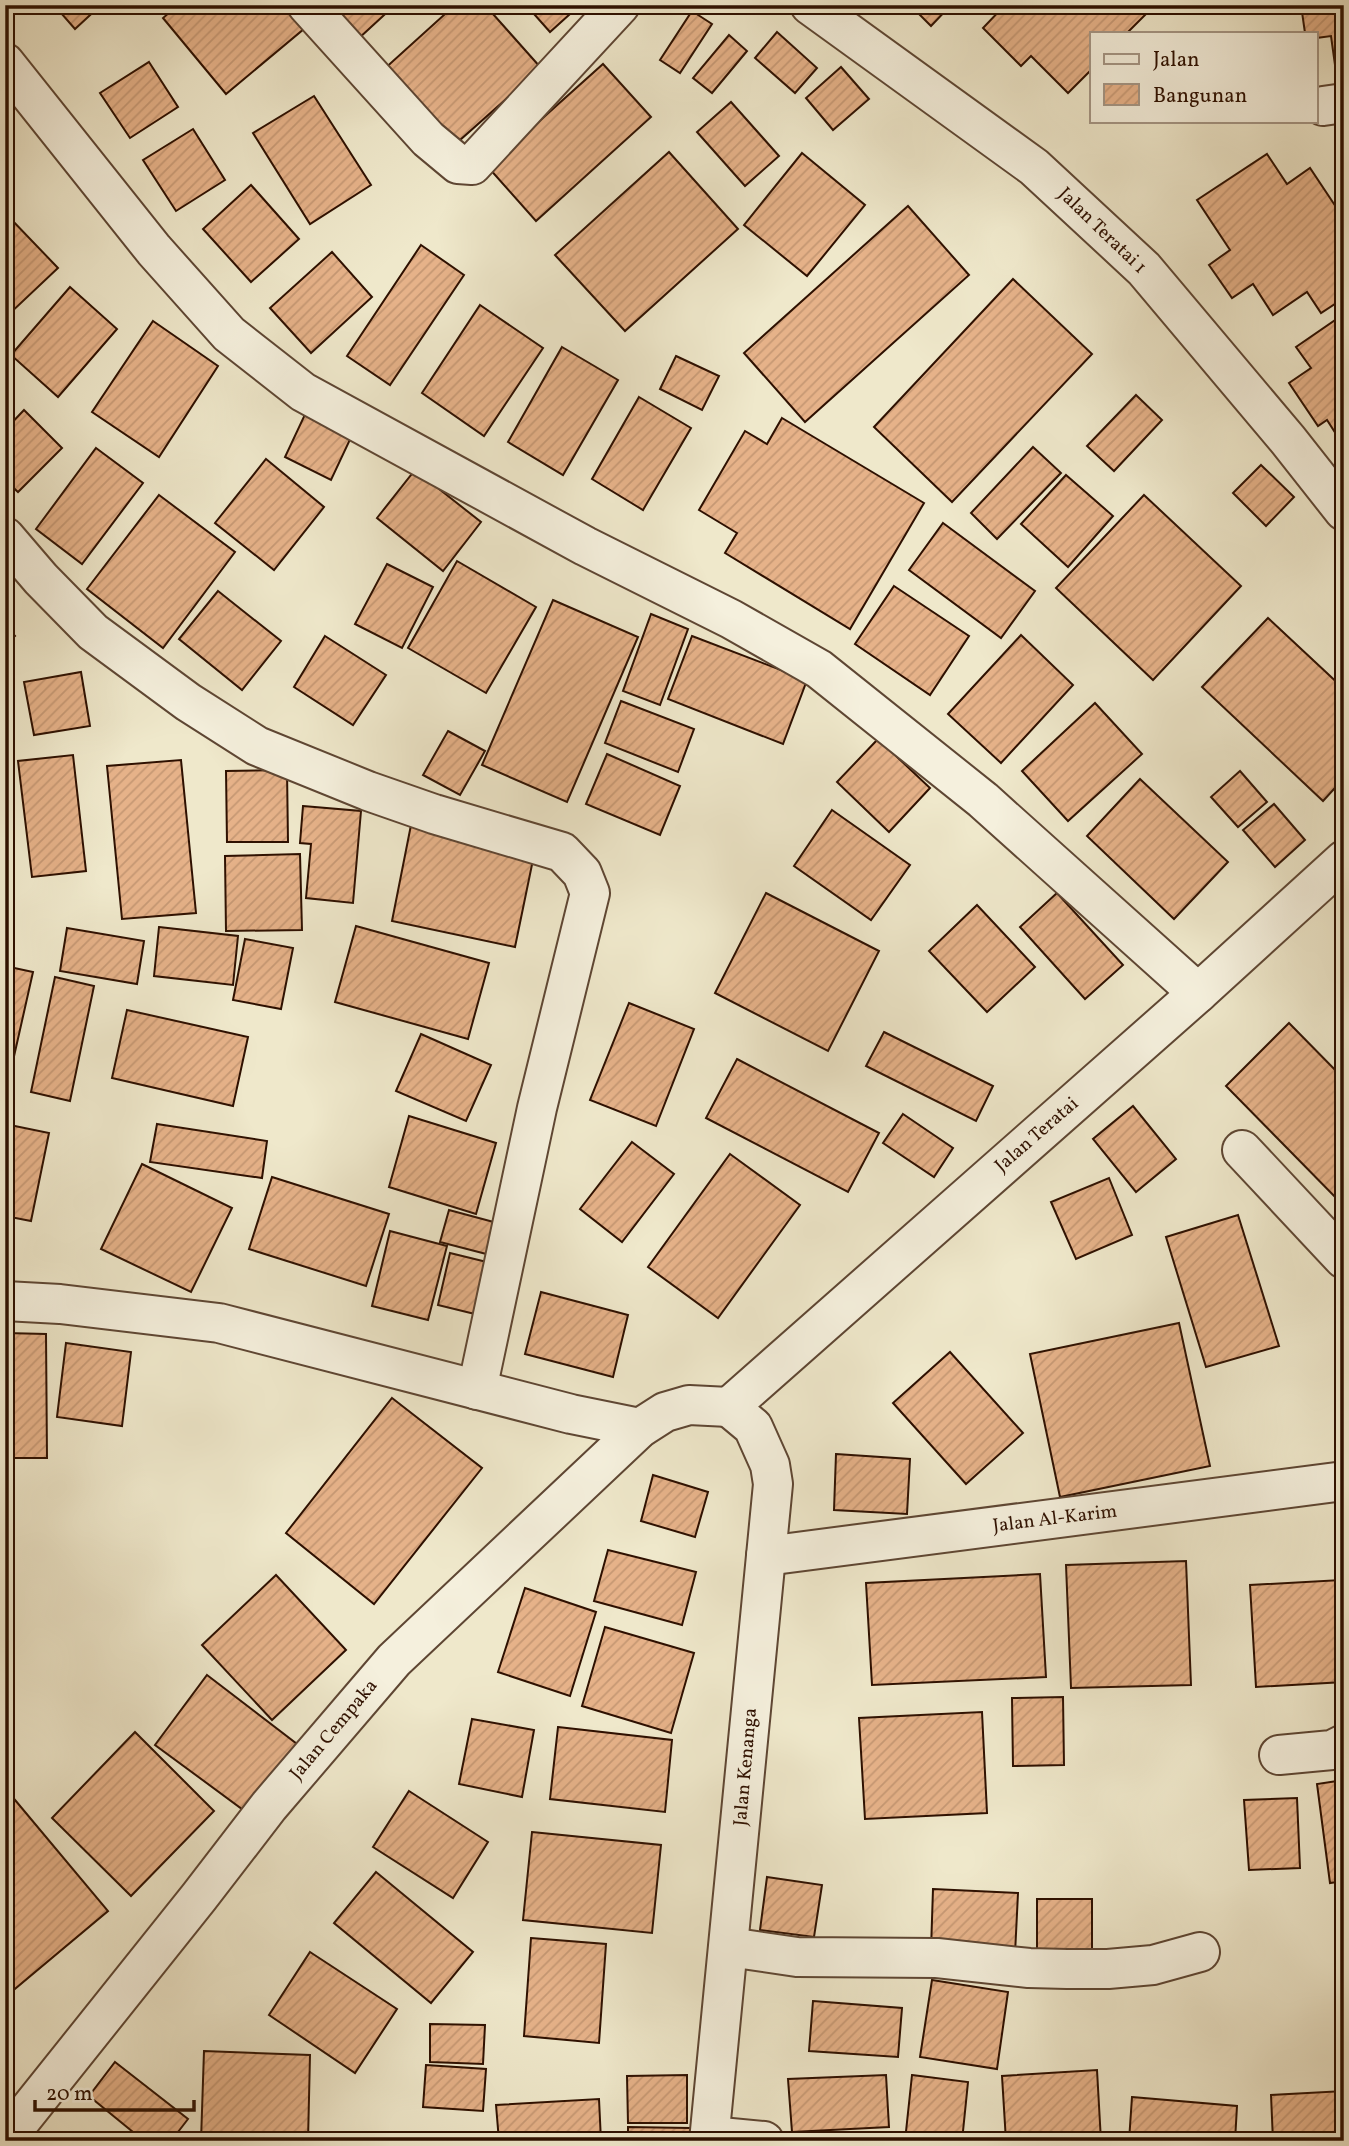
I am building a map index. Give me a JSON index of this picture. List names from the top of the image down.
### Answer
{
  "streets": {
    "street": [
      "Jalan Teratai 1",
      "Jalan Teratai",
      "Jalan Al-Karim",
      "Jalan Cempaka",
      "Jalan Kenanga"
    ]
  },
  "crossings": [
    ["Jalan Teratai", "Jalan Cempaka"],
    ["Jalan Teratai", "Jalan Kenanga"],
    ["Jalan Al-Karim", "Jalan Kenanga"],
    ["Jalan Cempaka", "Jalan Kenanga"]
  ],
  "legend": ["Jalan", "Bangunan"],
  "scale_bar": "20 m"
}
